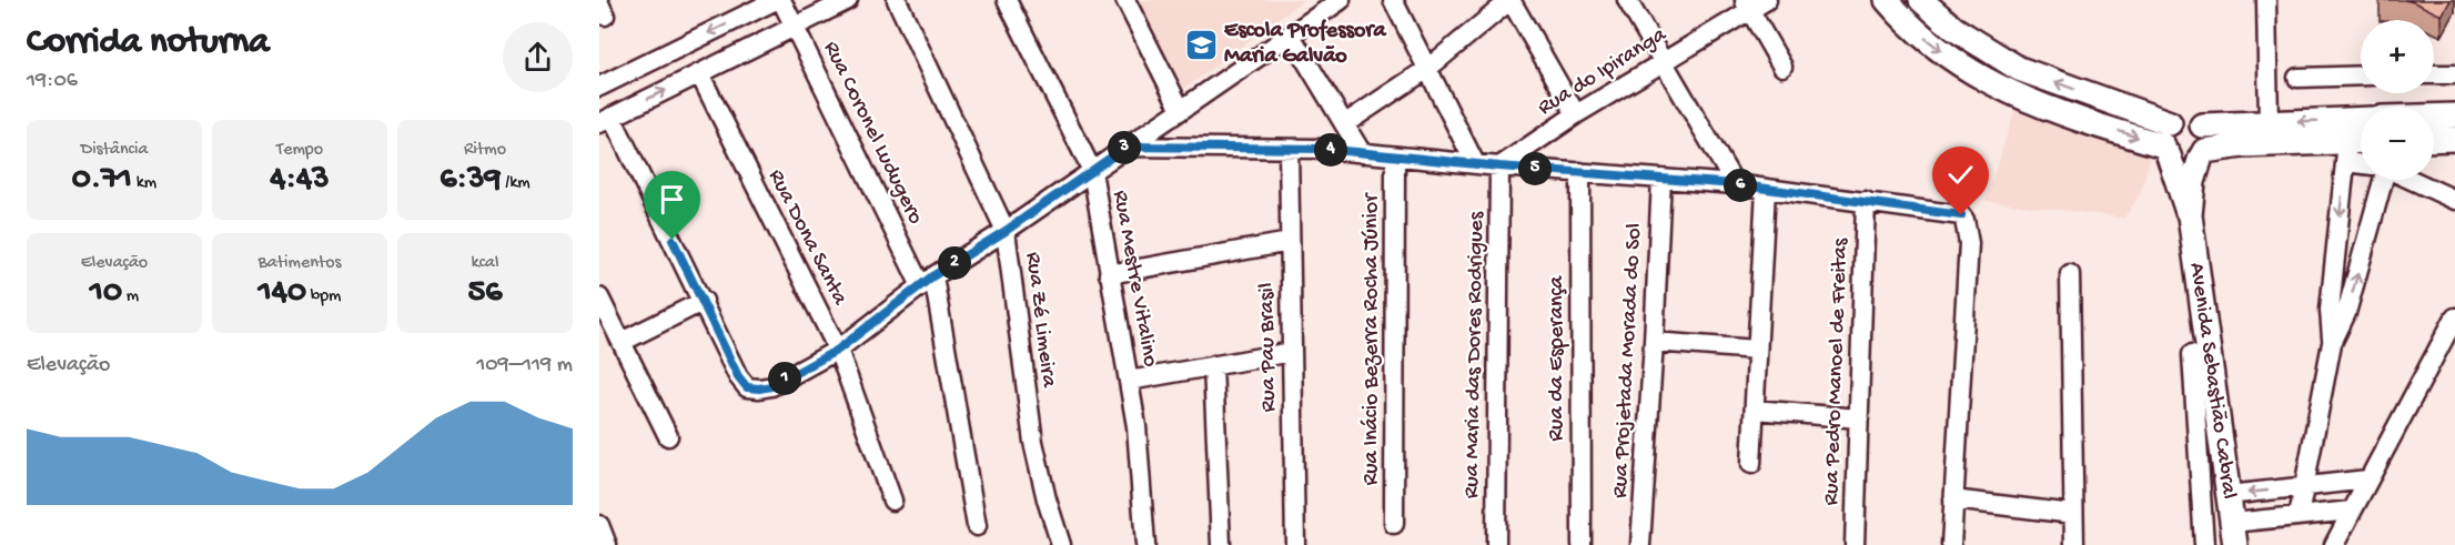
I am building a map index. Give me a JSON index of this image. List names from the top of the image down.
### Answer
{
  "streets": {
    "main road": ["Avenida Sebastião Cabral"],
    "street": [
      "Rua do Ipiranga",
      "Rua Coronel Ludugero",
      "Rua Dona Santa",
      "Rua Mestre Vitalino",
      "Rua Zé Limeira",
      "Rua Inácio Bezerra Rocha Júnior",
      "Rua Pau Brasil",
      "Rua Maria das Dores Rodrigues",
      "Rua da Esperança",
      "Rua Projetada Morada do Sol",
      "Rua Pedro Manoel de Freitas"
    ]
  },
  "crossings": [
    ["Rua do Ipiranga", "Rua Maria das Dores Rodrigues"]
  ],
  "places": {
    "school or university": ["Escola Professora Maria Galvão"]
  },
  "page": {
    "heading": ["Corrida noturna", "19:06"],
    "map_buttons": ["+", "−"],
    "stats": [
      ["Distância", "0.71 km"],
      ["Tempo", "4:43"],
      ["Ritmo", "6:39 /km"],
      ["Elevação", "10 m"],
      ["Batimentos", "140 bpm"],
      ["kcal", "56"]
    ],
    "pins": [
      "3",
      "4",
      "5",
      "6",
      "2",
      "1"
    ],
    "chart": ["Elevação", "109–119 m"]
  }
}
